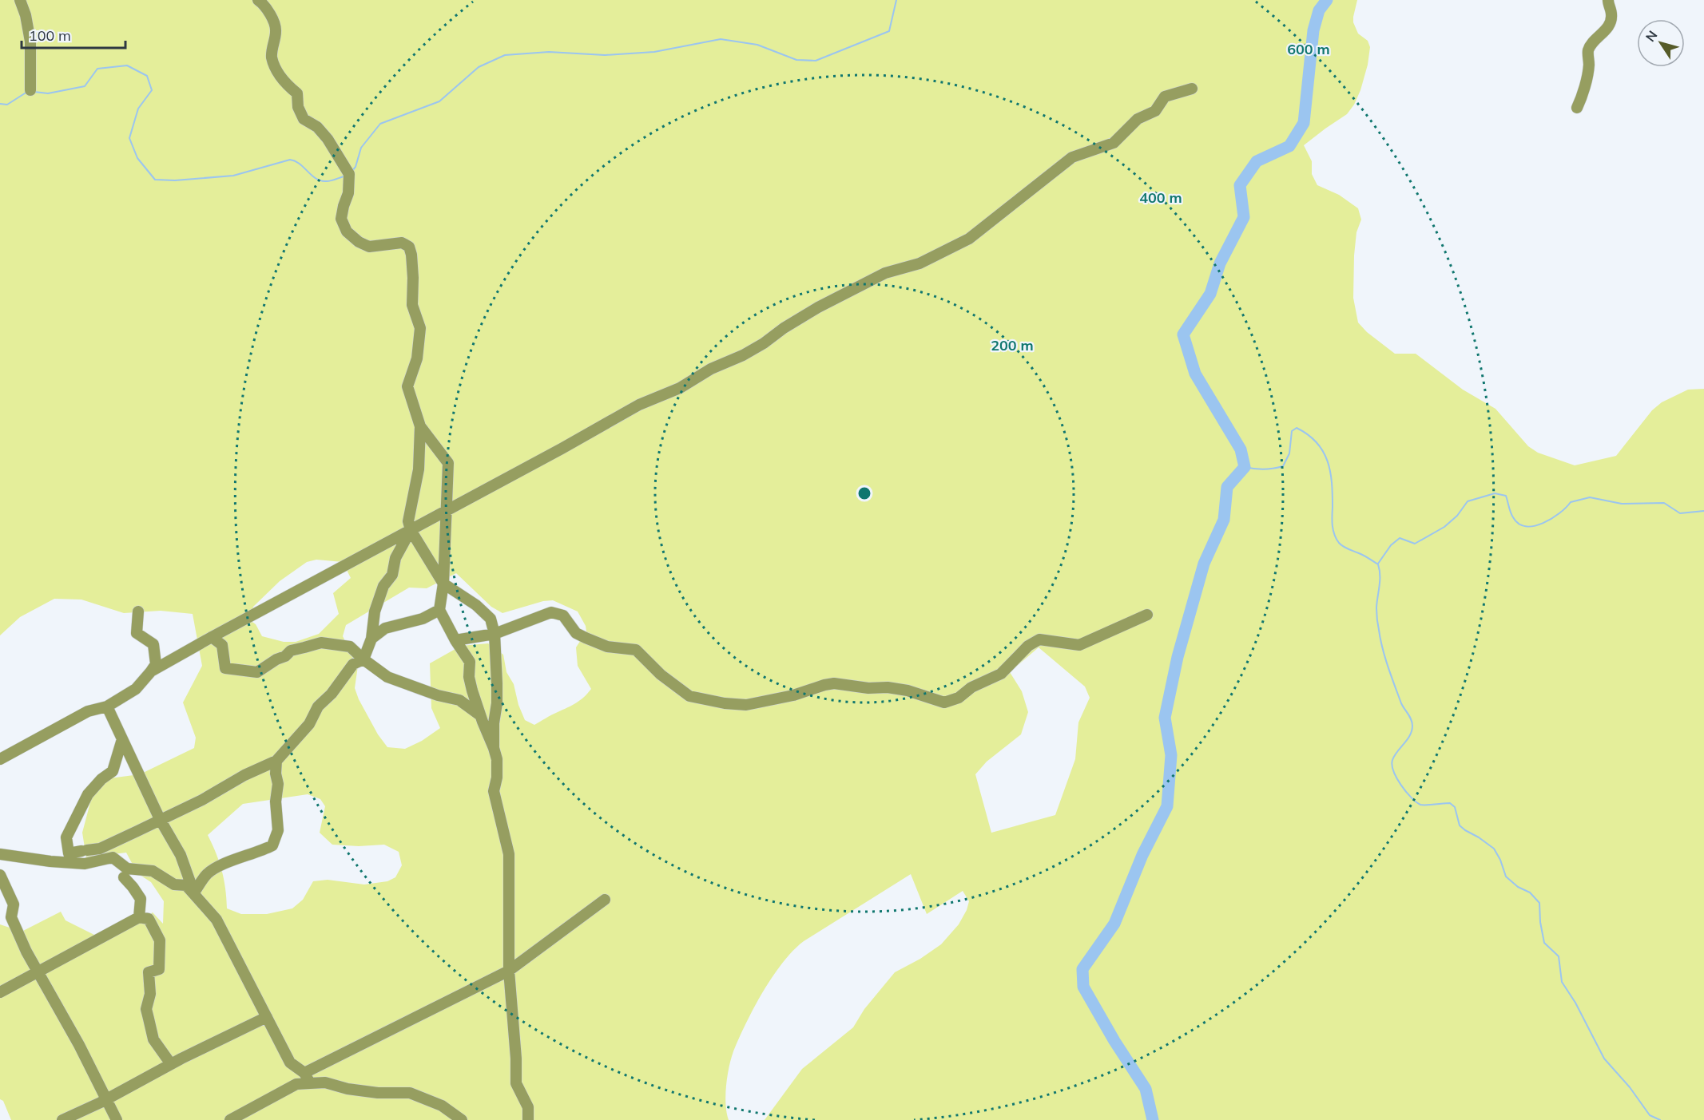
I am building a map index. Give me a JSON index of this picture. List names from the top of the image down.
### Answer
{
  "scale_bar": "100 m",
  "north": "top left",
  "rings": ["600 m", "400 m", "200 m"]
}
